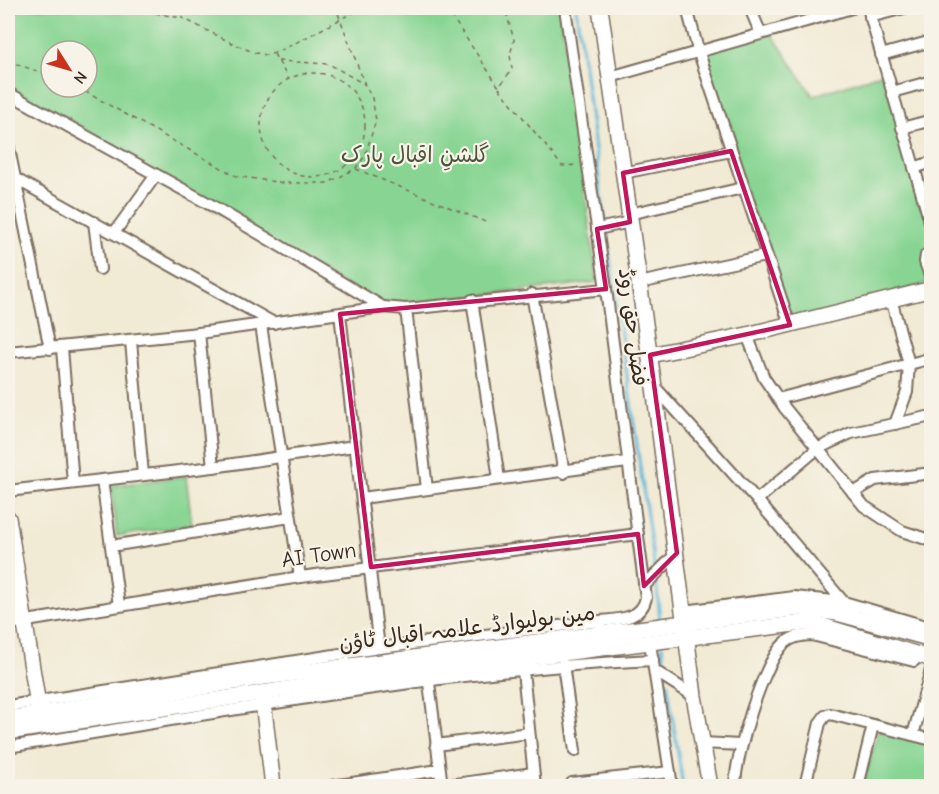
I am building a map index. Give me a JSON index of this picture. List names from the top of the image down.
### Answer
{
  "streets": {
    "main road": ["فضل حق روڈ", "مین بولیوارڈ علامہ اقبال ٹاؤن"],
    "street": ["AI Town"]
  },
  "crossings": [
    ["فضل حق روڈ", "AI Town"],
    ["فضل حق روڈ", "مین بولیوارڈ علامہ اقبال ٹاؤن"]
  ],
  "parks": ["گلشنِ اقبال پارک"],
  "north": "bottom right"
}
